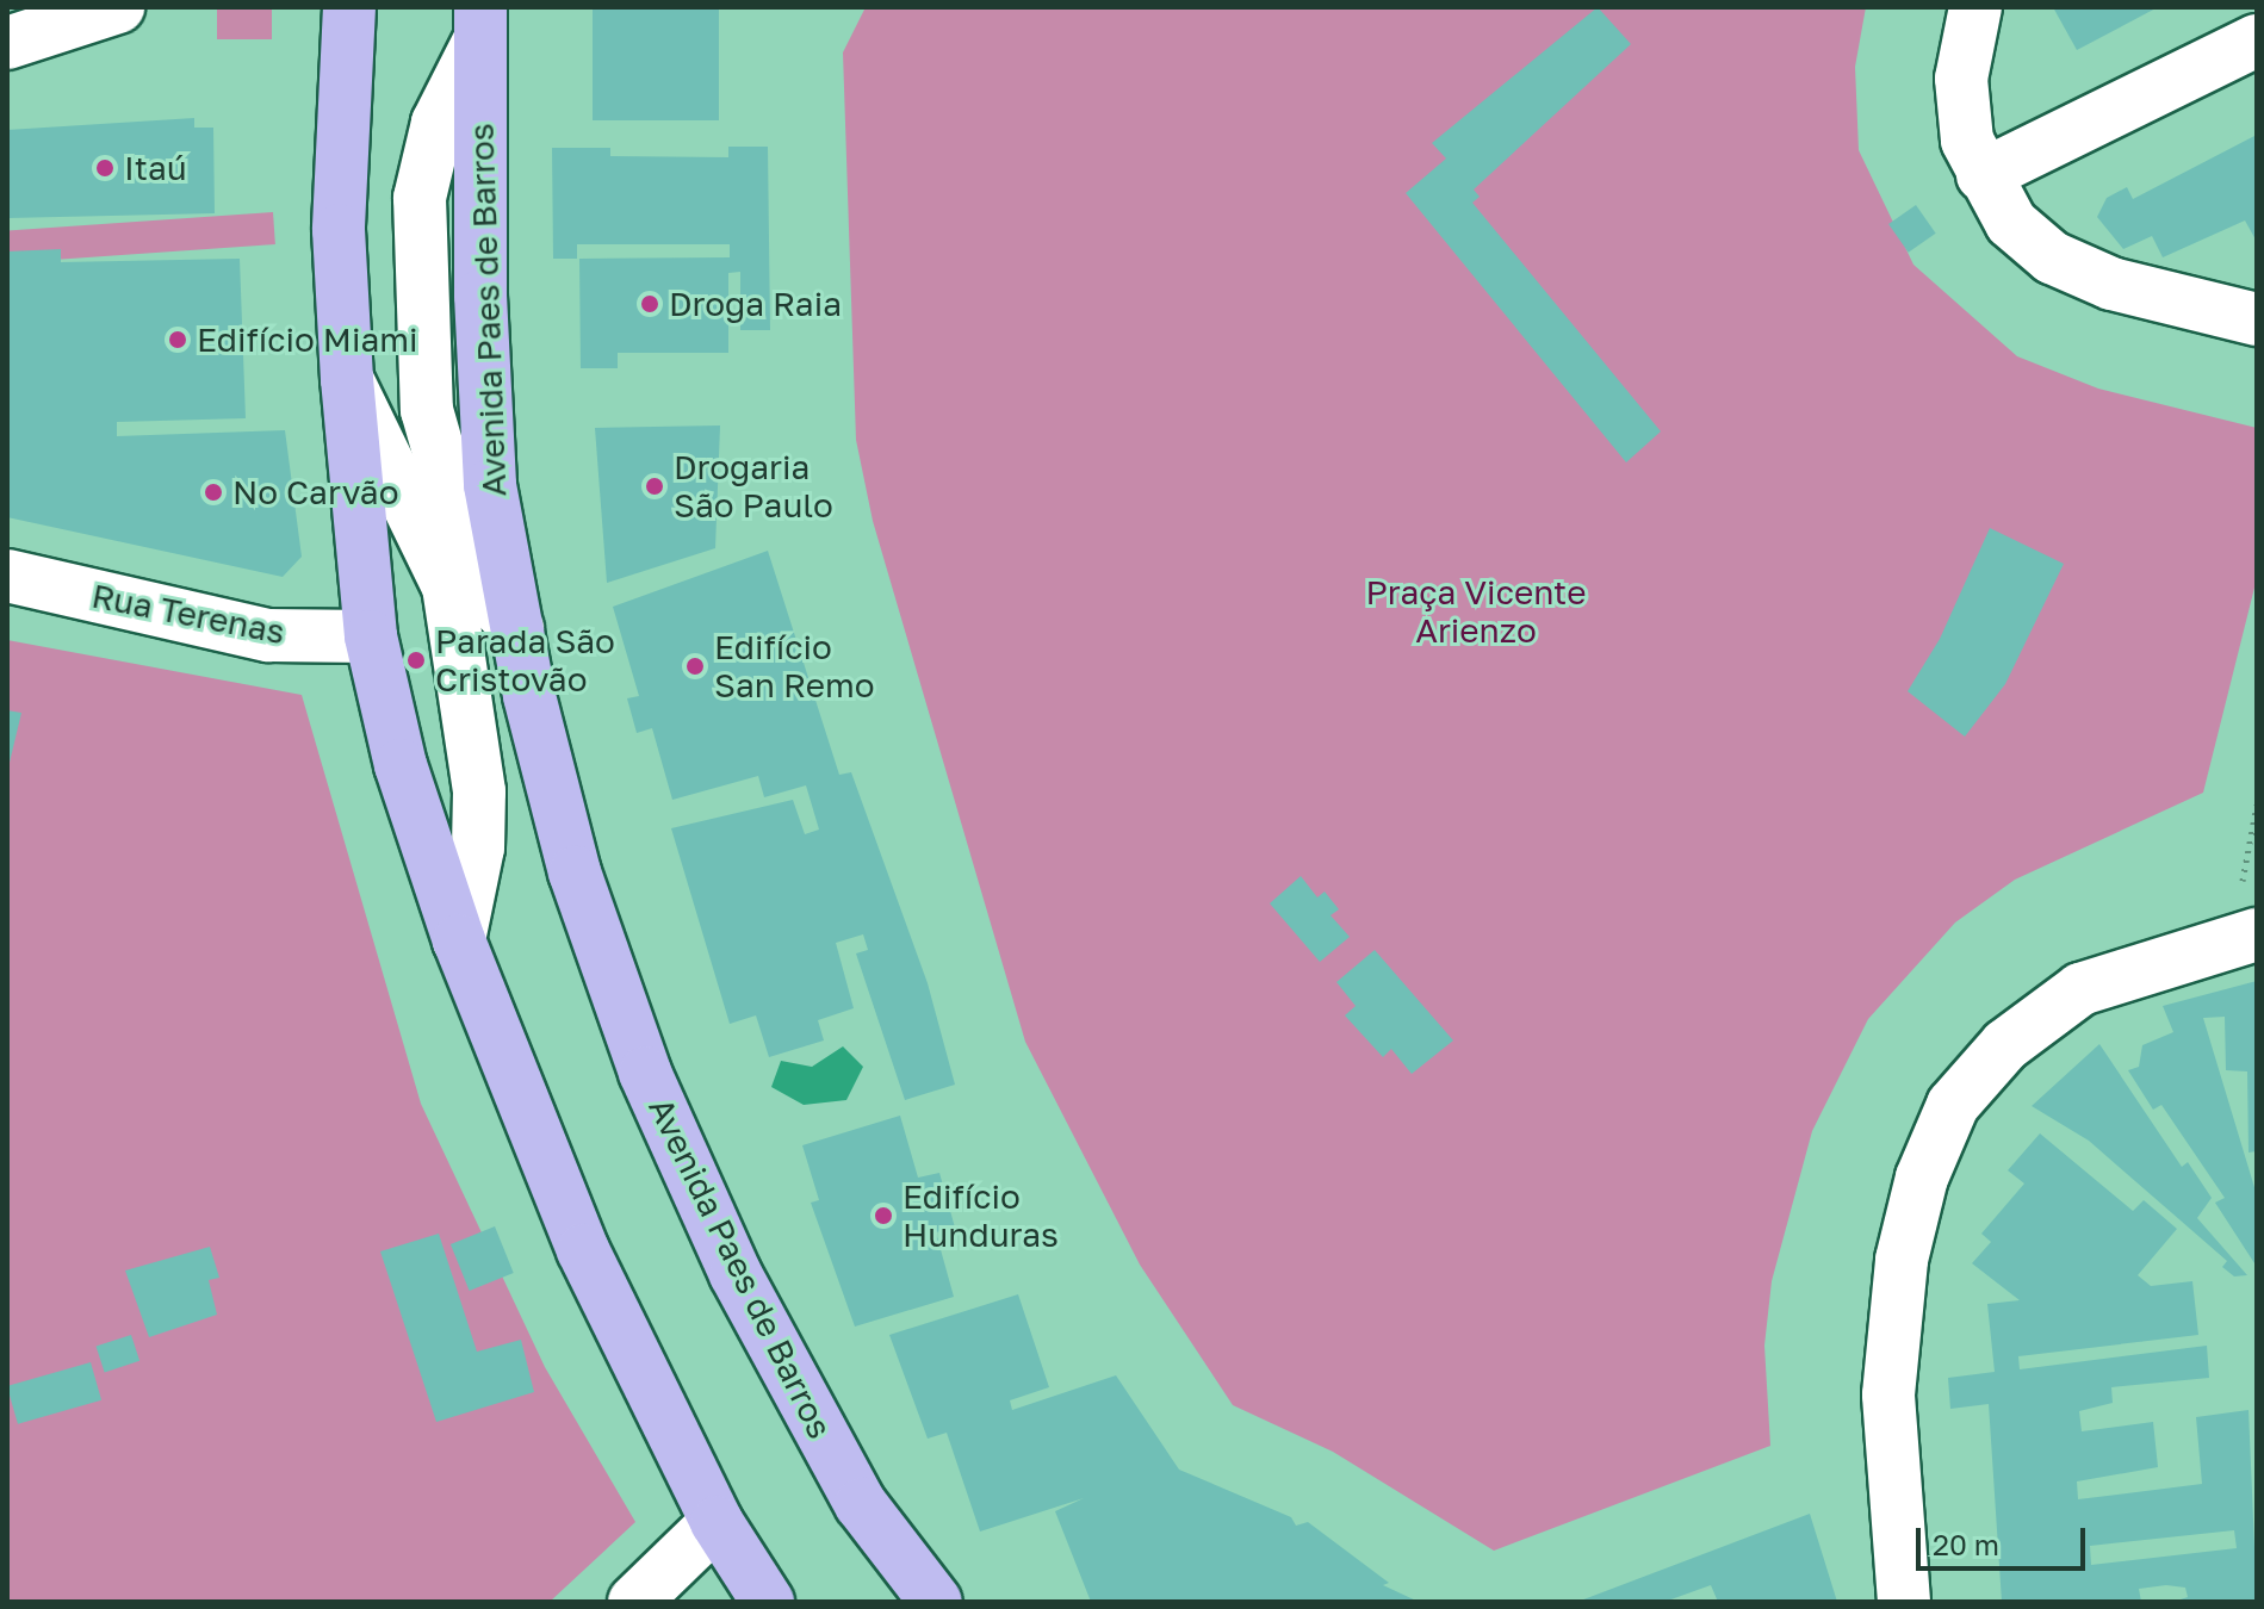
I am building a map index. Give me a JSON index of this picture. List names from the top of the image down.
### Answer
{
  "streets": {
    "main road": ["Avenida Paes de Barros"],
    "street": ["Rua Terenas"]
  },
  "parks": ["Praça Vicente Arienzo"],
  "places": [
    "Itaú",
    "Droga Raia",
    "Edifício Miami",
    "Drogaria São Paulo",
    "No Carvão",
    "Parada São Cristovão",
    "Edifício San Remo",
    "Edifício Hunduras"
  ],
  "scale_bar": "20 m"
}
